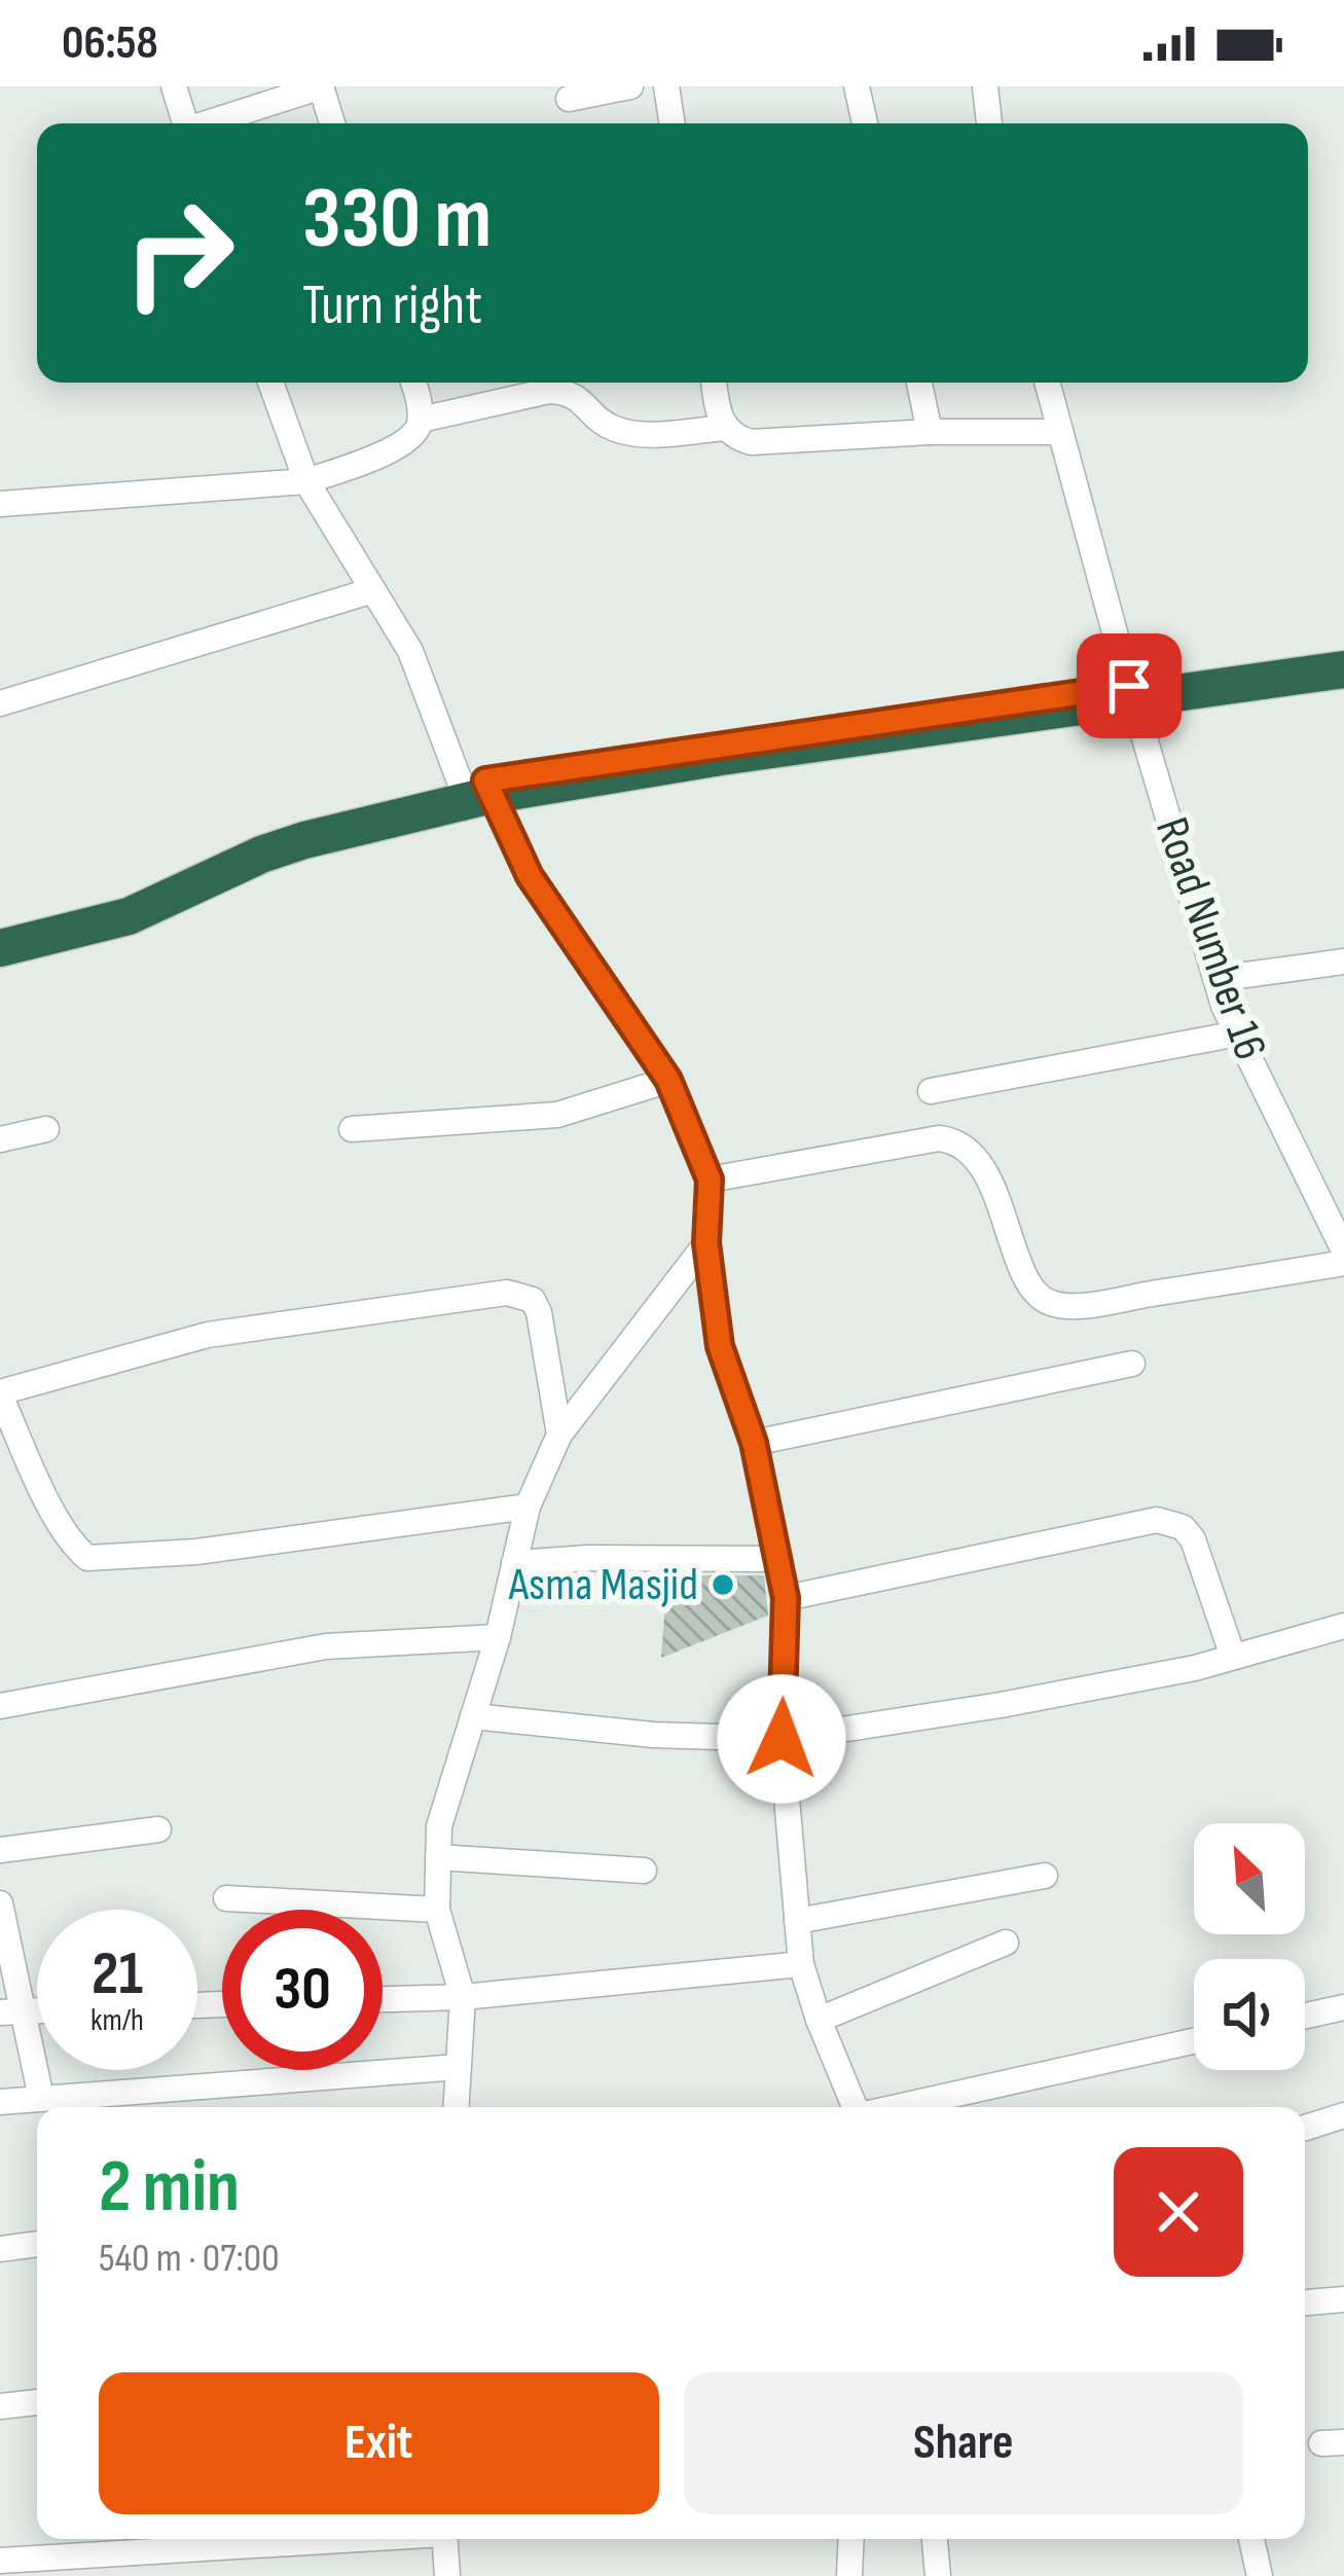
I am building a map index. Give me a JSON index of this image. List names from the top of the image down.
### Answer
{
  "streets": {
    "street": ["Road Number 16"]
  },
  "places": ["Asma Masjid"],
  "north": "top left",
  "page": {
    "status": "06:58",
    "turn": ["330 m", "Turn right"],
    "speed": "21 km/h",
    "limit": "30",
    "heading": ["2 min", "540 m · 07:00"],
    "buttons": ["Exit", "Share"]
  }
}
